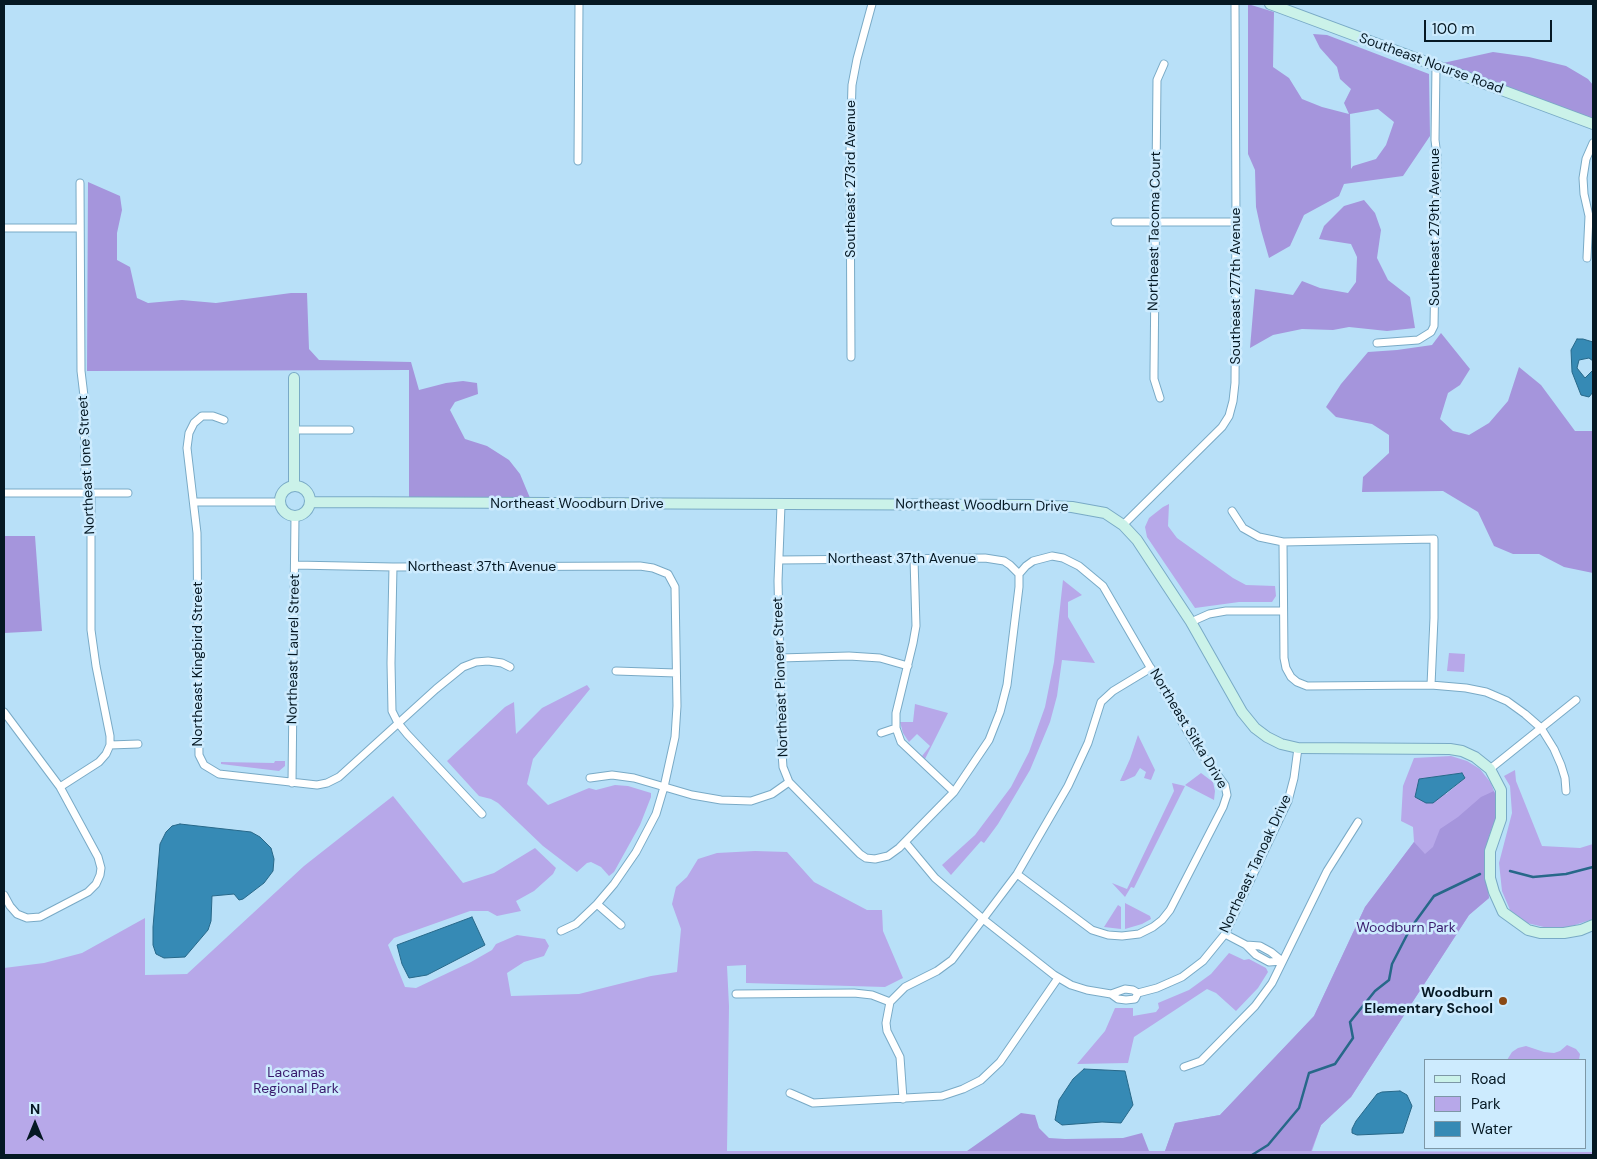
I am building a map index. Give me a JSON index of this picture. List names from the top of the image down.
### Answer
{
  "streets": {
    "street": [
      "Southeast Nourse Road",
      "Southeast 273rd Avenue",
      "Southeast 279th Avenue",
      "Northeast Tacoma Court",
      "Southeast 277th Avenue",
      "Northeast Ione Street",
      "Northeast Woodburn Drive",
      "Northeast 37th Avenue",
      "Northeast Laurel Street",
      "Northeast Kingbird Street",
      "Northeast Pioneer Street",
      "Northeast Sitka Drive",
      "Northeast Tanoak Drive"
    ]
  },
  "crossings": [
    ["Southeast Nourse Road", "Southeast 279th Avenue"],
    ["Southeast 277th Avenue", "Northeast Woodburn Drive"],
    ["Northeast Woodburn Drive", "Northeast Laurel Street"],
    ["Northeast Woodburn Drive", "Northeast Pioneer Street"],
    ["Northeast Woodburn Drive", "Northeast Tanoak Drive"],
    ["Northeast 37th Avenue", "Northeast Laurel Street"],
    ["Northeast 37th Avenue", "Northeast Pioneer Street"],
    ["Northeast 37th Avenue", "Northeast Sitka Drive"],
    ["Northeast Laurel Street", "Northeast Kingbird Street"],
    ["Northeast Pioneer Street", "Northeast Sitka Drive"],
    ["Northeast Pioneer Street", "Northeast Tanoak Drive"]
  ],
  "parks": ["Woodburn Park", "Lacamas Regional Park"],
  "places": ["Woodburn Elementary School"],
  "legend": ["Road", "Park", "Water"],
  "scale_bar": "100 m",
  "north": "top"
}
